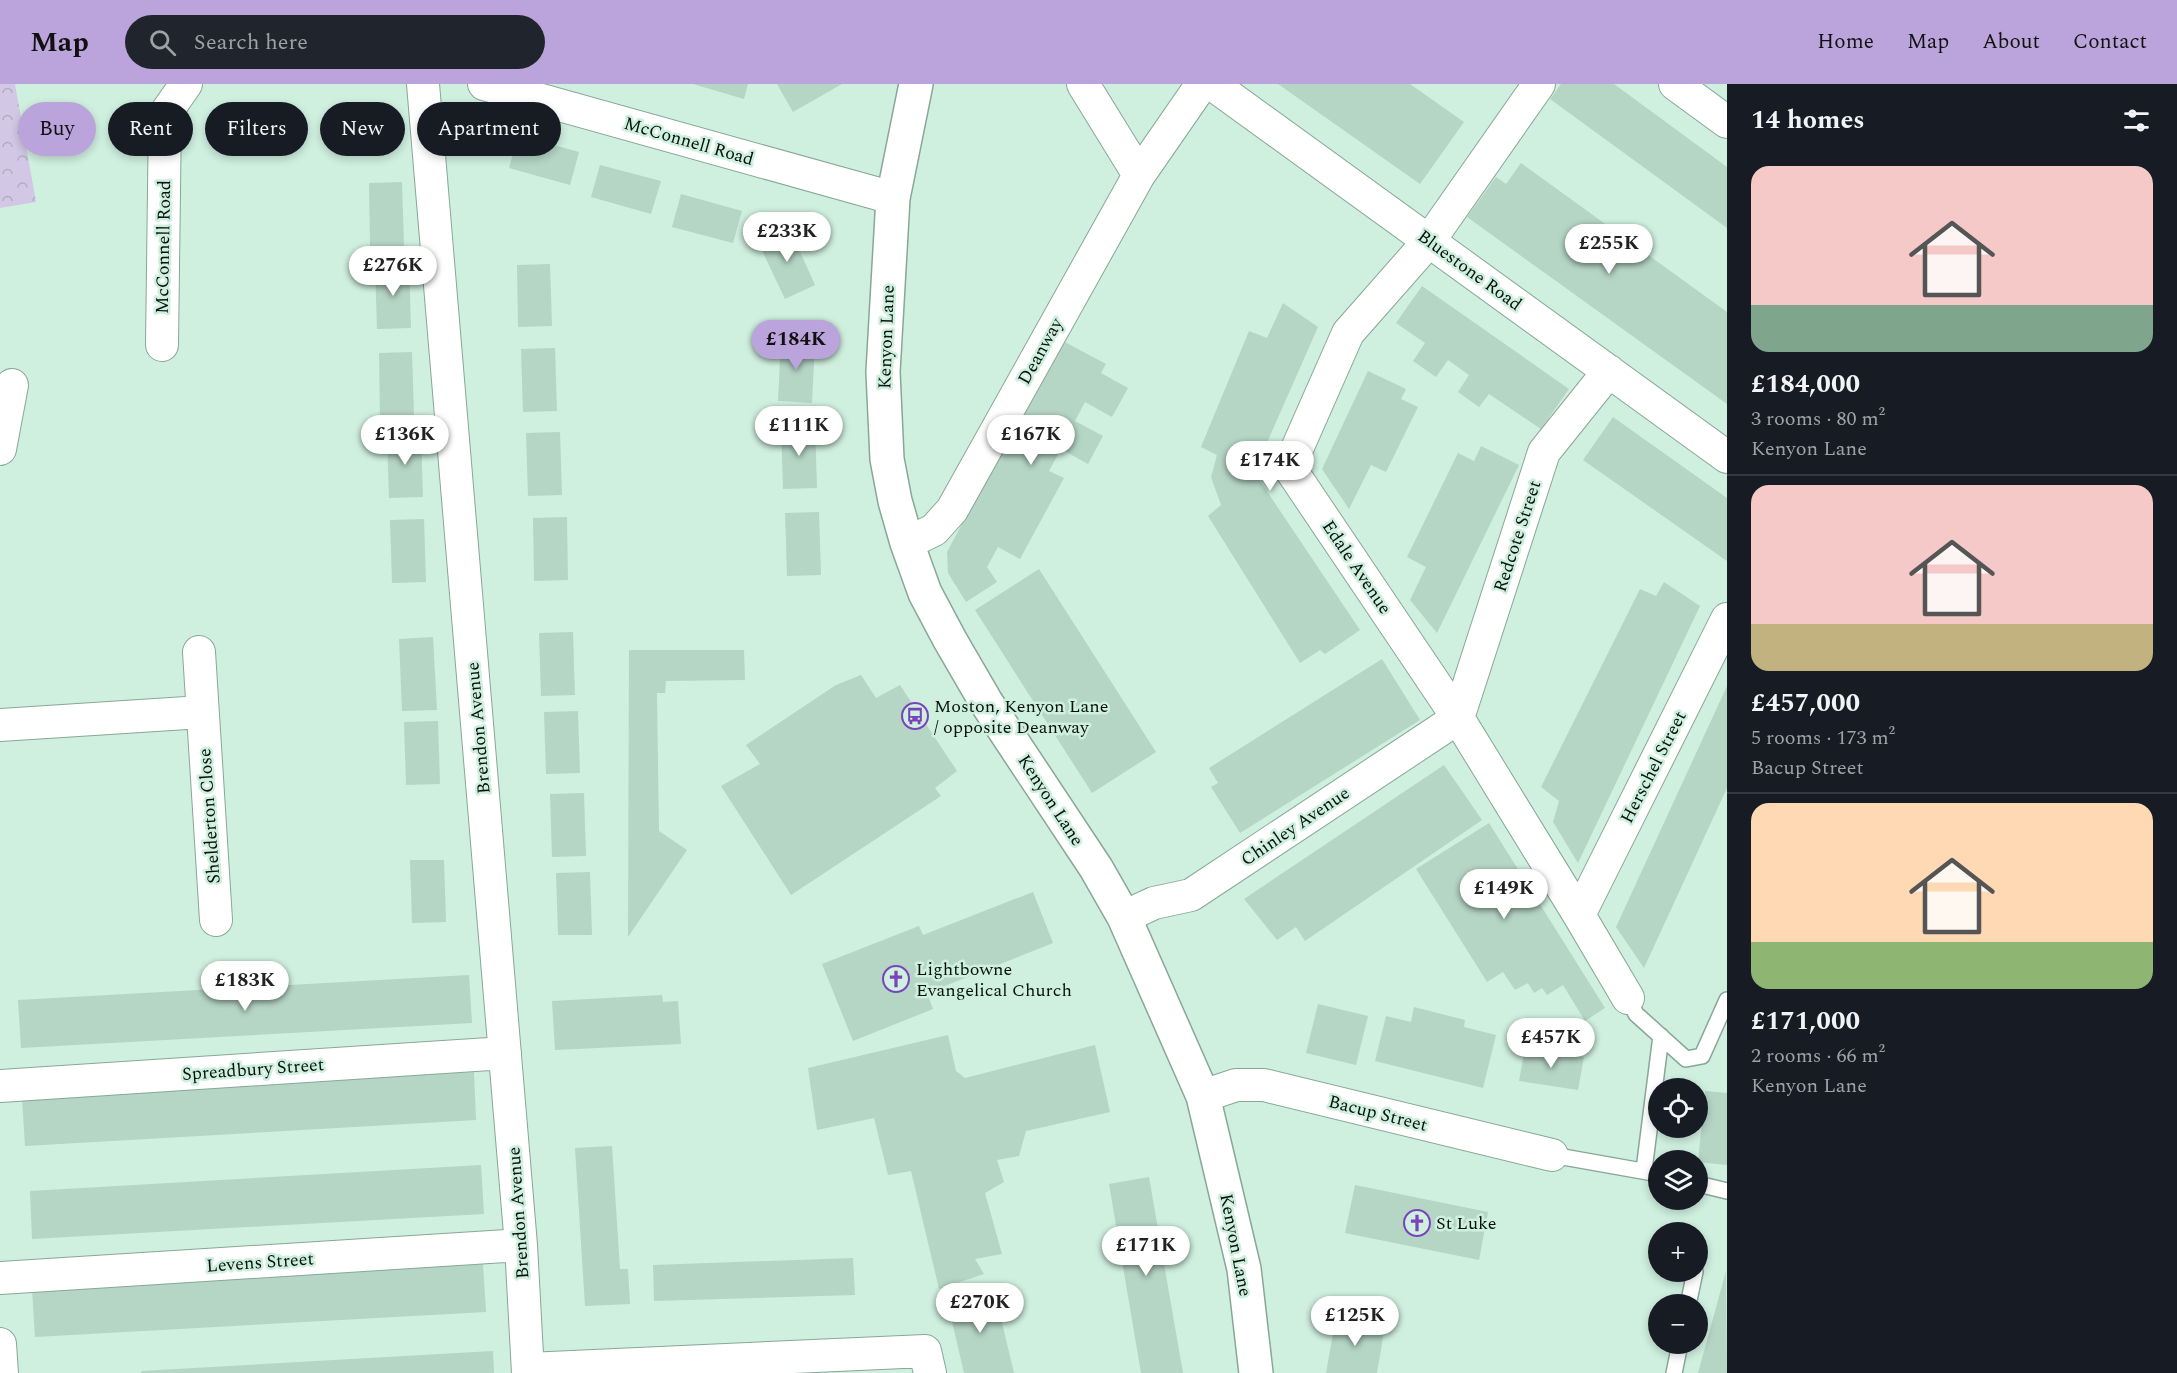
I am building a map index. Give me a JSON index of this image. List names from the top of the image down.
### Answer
{
  "streets": {
    "street": [
      "McConnell Road",
      "Bluestone Road",
      "Kenyon Lane",
      "Deanway",
      "Redcote Street",
      "Edale Avenue",
      "Brendon Avenue",
      "Herschel Street",
      "Shelderton Close",
      "Chinley Avenue",
      "Spreadbury Street",
      "Bacup Street",
      "Levens Street"
    ]
  },
  "crossings": [
    ["McConnell Road", "Kenyon Lane"],
    ["Bluestone Road", "Redcote Street"],
    ["Bluestone Road", "Edale Avenue"],
    ["Kenyon Lane", "Deanway"],
    ["Kenyon Lane", "Chinley Avenue"],
    ["Kenyon Lane", "Bacup Street"],
    ["Redcote Street", "Edale Avenue"],
    ["Redcote Street", "Chinley Avenue"],
    ["Edale Avenue", "Herschel Street"],
    ["Edale Avenue", "Chinley Avenue"],
    ["Brendon Avenue", "Spreadbury Street"],
    ["Brendon Avenue", "Levens Street"]
  ],
  "places": {
    "bus stop": ["Moston, Kenyon Lane / opposite Deanway"],
    "church": ["Lightbowne Evangelical Church", "St Luke"]
  },
  "page": {
    "header": "Map",
    "search": "Search here",
    "nav": [
      "Home",
      "Map",
      "About",
      "Contact"
    ],
    "heading": "14 homes",
    "chip": [
      "Buy",
      "Rent",
      "Filters",
      "New",
      "Apartment"
    ],
    "list": [
      {
        "name": "£184,000",
        "note": "3 rooms · 80 m² · Kenyon Lane"
      },
      {
        "name": "£457,000",
        "note": "5 rooms · 173 m² · Bacup Street"
      },
      {
        "name": "£171,000",
        "note": "2 rooms · 66 m² · Kenyon Lane"
      }
    ],
    "price": [
      "£233K",
      "£255K",
      "£276K",
      "£184K",
      "£111K",
      "£136K",
      "£167K",
      "£174K",
      "£149K",
      "£183K",
      "£457K",
      "£171K",
      "£270K",
      "£125K"
    ],
    "map_buttons": ["+", "−"]
  }
}
